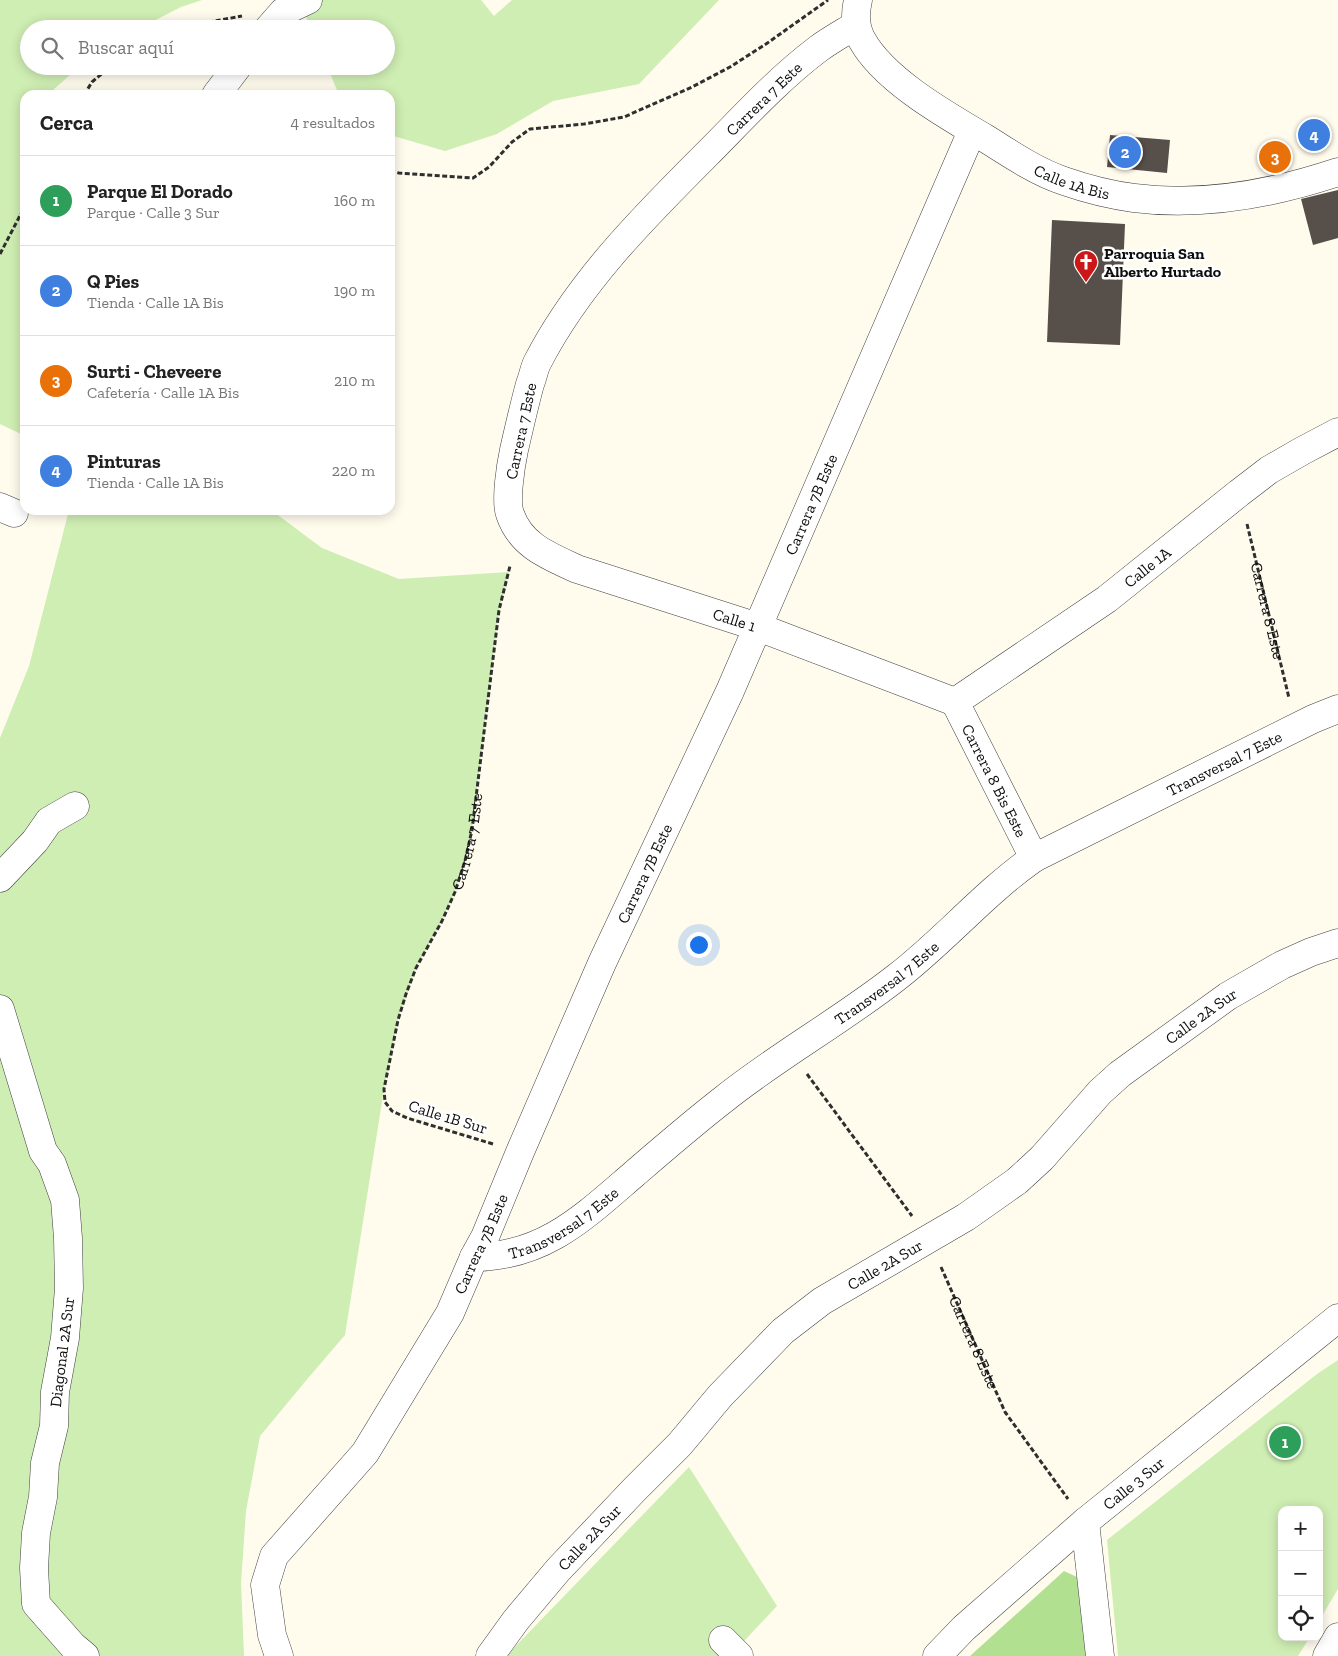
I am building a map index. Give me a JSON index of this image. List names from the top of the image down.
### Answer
{
  "streets": {
    "street": [
      "Carrera 7 Este",
      "Calle 1A Bis",
      "Carrera 7B Este",
      "Calle 1A",
      "Calle 1",
      "Transversal 7 Este",
      "Carrera 8 Bis Este",
      "Calle 2A Sur",
      "Diagonal 2A Sur",
      "Calle 3 Sur"
    ],
    "path": ["Carrera 8 Este", "Calle 1B Sur"]
  },
  "crossings": [
    ["Carrera 7 Este", "Calle 1A Bis"],
    ["Carrera 7 Este", "Calle 1"],
    ["Carrera 7 Este", "Calle 1B Sur"],
    ["Calle 1A Bis", "Carrera 7B Este"],
    ["Carrera 7B Este", "Calle 1"],
    ["Carrera 7B Este", "Transversal 7 Este"],
    ["Carrera 7B Este", "Calle 1B Sur"],
    ["Calle 1A", "Carrera 8 Este"],
    ["Calle 1A", "Calle 1"],
    ["Calle 1A", "Carrera 8 Bis Este"],
    ["Carrera 8 Este", "Transversal 7 Este"],
    ["Carrera 8 Este", "Calle 2A Sur"],
    ["Carrera 8 Este", "Calle 3 Sur"],
    ["Calle 1", "Carrera 8 Bis Este"],
    ["Transversal 7 Este", "Carrera 8 Bis Este"]
  ],
  "places": {
    "church": ["Parroquia San Alberto Hurtado"]
  },
  "page": {
    "search": "Buscar aquí",
    "heading": ["Cerca", "4 resultados"],
    "pins": [
      "4",
      "2",
      "3",
      "1"
    ],
    "list": [
      {
        "mark": "1",
        "name": "Parque El Dorado",
        "note": "Parque · Calle 3 Sur",
        "value": "160 m"
      },
      {
        "mark": "2",
        "name": "Q Pies",
        "note": "Tienda · Calle 1A Bis",
        "value": "190 m"
      },
      {
        "mark": "3",
        "name": "Surti - Cheveere",
        "note": "Cafetería · Calle 1A Bis",
        "value": "210 m"
      },
      {
        "mark": "4",
        "name": "Pinturas",
        "note": "Tienda · Calle 1A Bis",
        "value": "220 m"
      }
    ],
    "map_buttons": ["+", "−"]
  }
}
